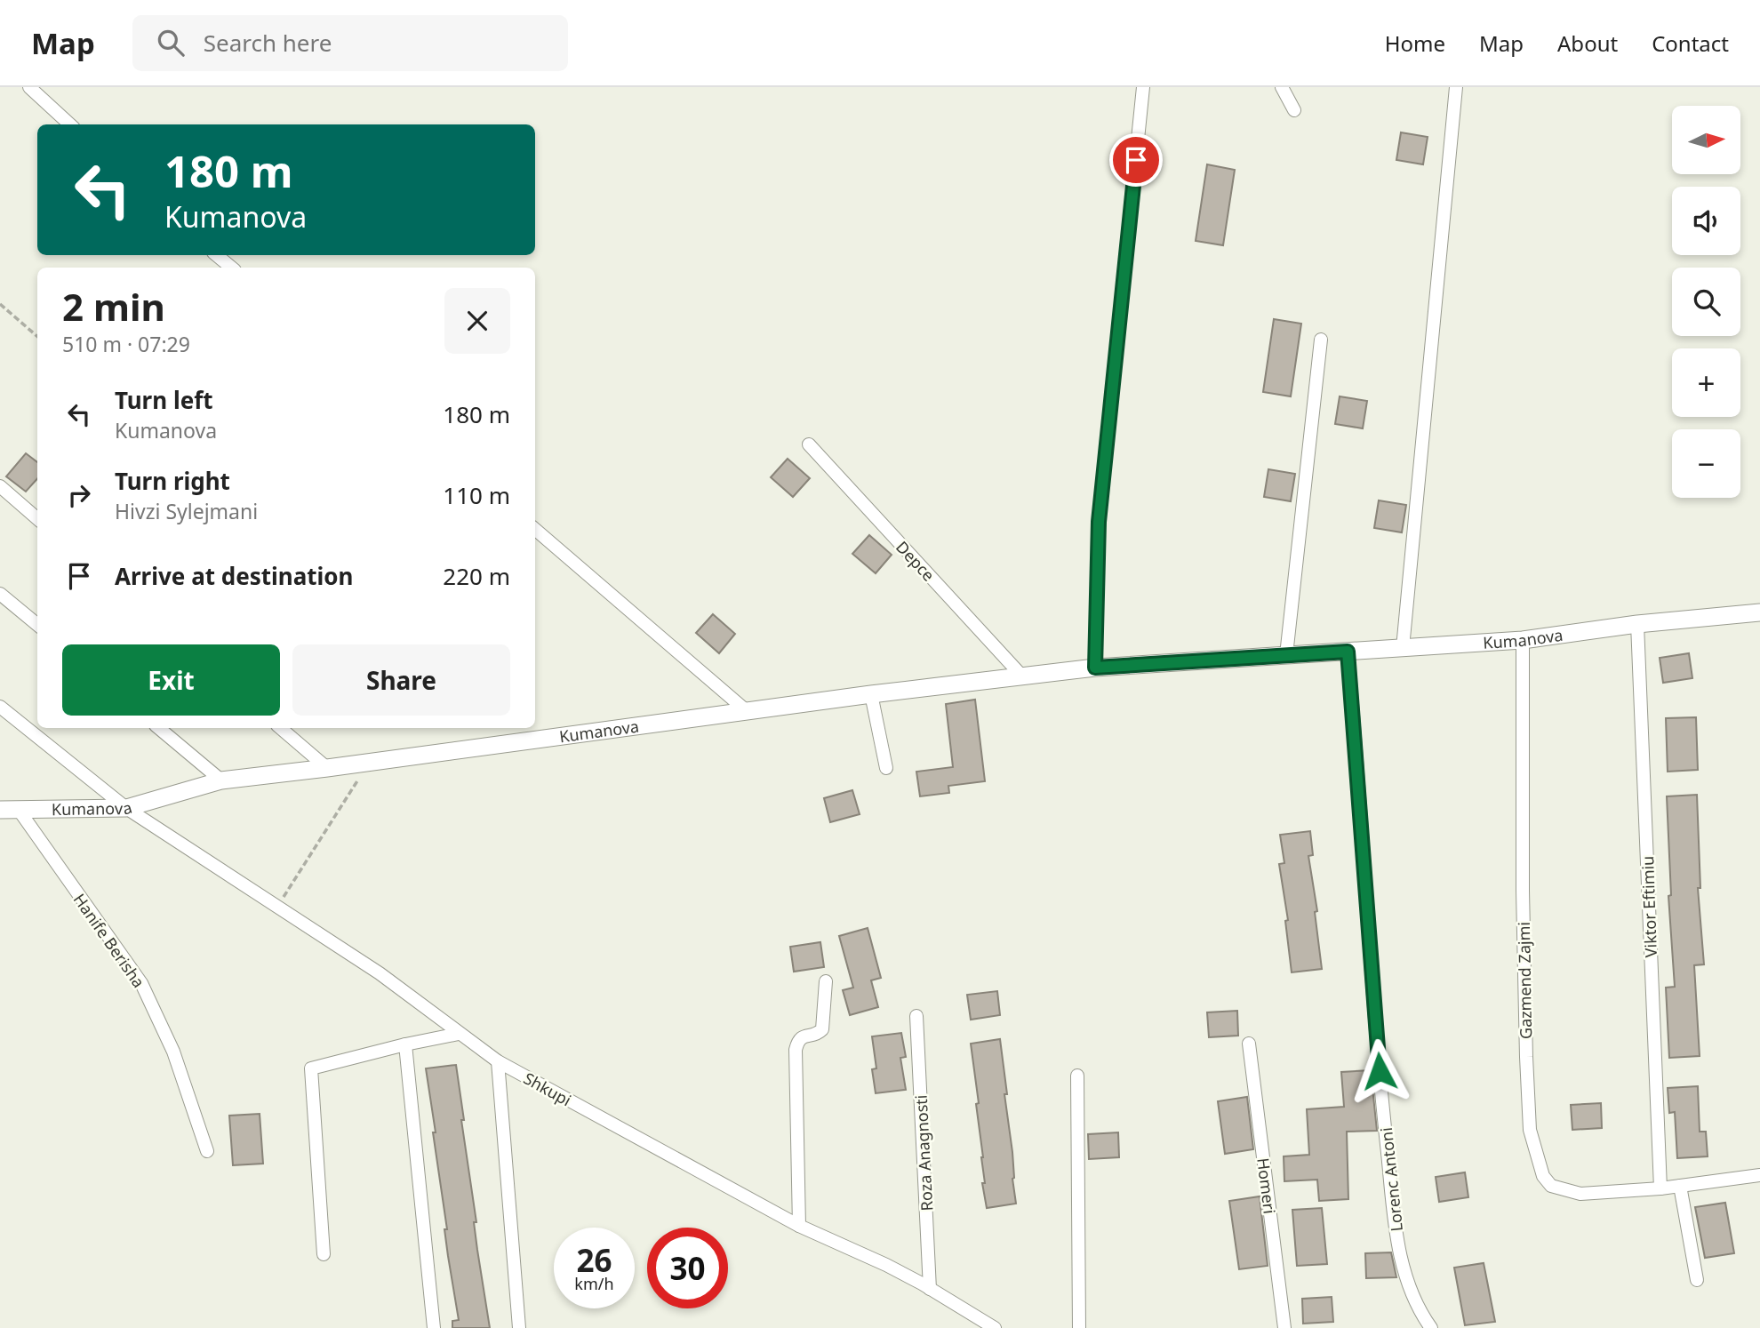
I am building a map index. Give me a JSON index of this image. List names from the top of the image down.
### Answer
{
  "streets": {
    "main road": ["Kumanova"],
    "street": [
      "Depce",
      "Viktor Eftimiu",
      "Hanife Berisha",
      "Gazmend Zajmi",
      "Shkupi",
      "Roza Anagnosti",
      "Lorenc Antoni",
      "Homeri"
    ]
  },
  "crossings": [
    ["Depce", "Kumanova"],
    ["Kumanova", "Viktor Eftimiu"],
    ["Kumanova", "Hanife Berisha"],
    ["Kumanova", "Gazmend Zajmi"],
    ["Kumanova", "Shkupi"],
    ["Kumanova", "Lorenc Antoni"],
    ["Viktor Eftimiu", "Gazmend Zajmi"],
    ["Shkupi", "Roza Anagnosti"]
  ],
  "north": "right",
  "page": {
    "header": "Map",
    "search": "Search here",
    "nav": [
      "Home",
      "Map",
      "About",
      "Contact"
    ],
    "map_buttons": ["+", "−"],
    "turn": ["180 m", "Kumanova"],
    "heading": ["2 min", "510 m · 07:29"],
    "list": [
      {
        "name": "Turn left",
        "note": "Kumanova",
        "value": "180 m"
      },
      {
        "name": "Turn right",
        "note": "Hivzi Sylejmani",
        "value": "110 m"
      },
      {
        "name": "Arrive at destination",
        "value": "220 m"
      }
    ],
    "buttons": ["Exit", "Share"],
    "speed": "26 km/h",
    "limit": "30"
  }
}
